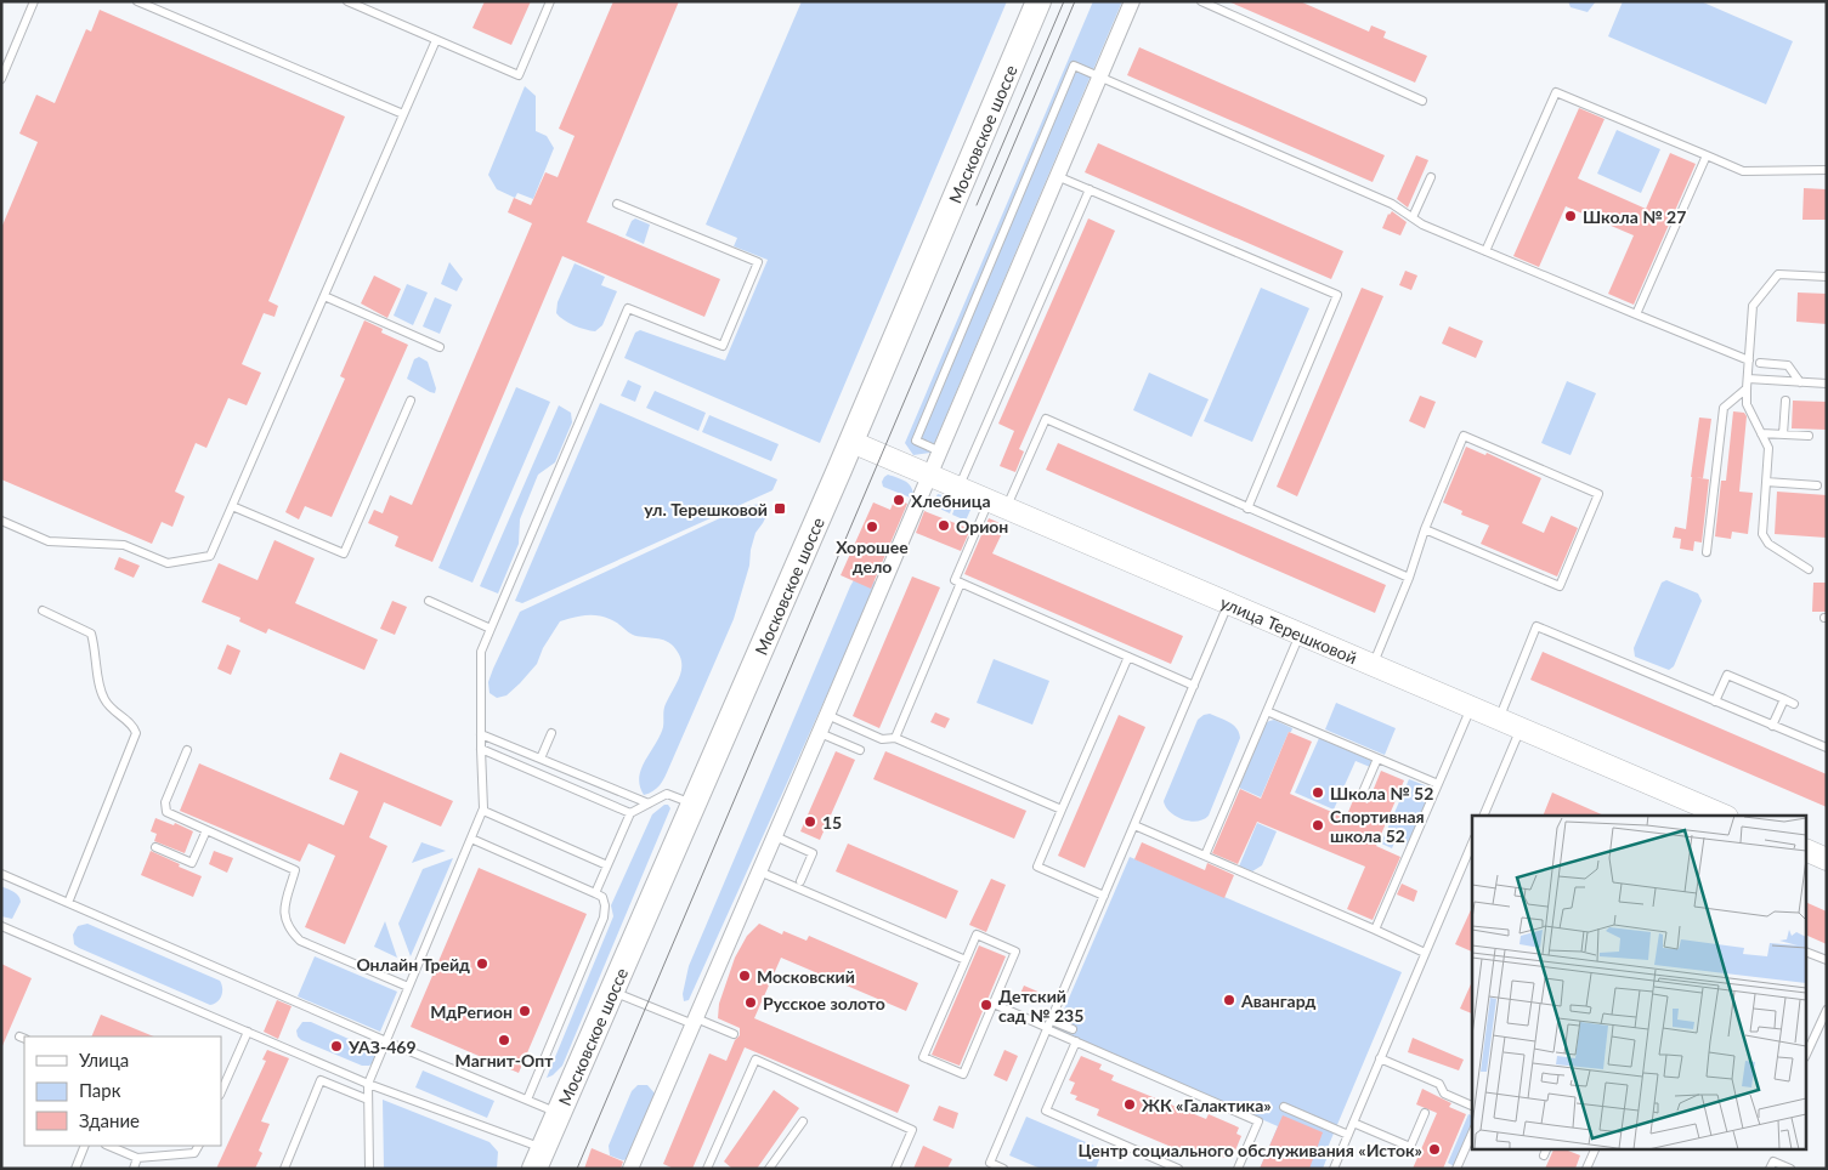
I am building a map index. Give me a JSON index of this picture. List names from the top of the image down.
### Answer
{
  "streets": {
    "main road": ["Московское шоссе"],
    "street": ["улица Терешковой"]
  },
  "crossings": [
    ["Московское шоссе", "улица Терешковой"]
  ],
  "places": {
    "other": [
      "Школа № 27",
      "Хлебница",
      "Орион",
      "Хорошее дело",
      "Школа № 52",
      "15",
      "Спортивная школа 52",
      "Онлайн Трейд",
      "Московский",
      "Авангард",
      "Русское золото",
      "Детский сад № 235",
      "МдРегион",
      "Магнит-Опт",
      "УАЗ-469",
      "ЖК «Галактика»",
      "Центр социального обслуживания «Исток»"
    ],
    "transit": ["ул. Терешковой"]
  },
  "legend": ["Улица", "Парк", "Здание"]
}
